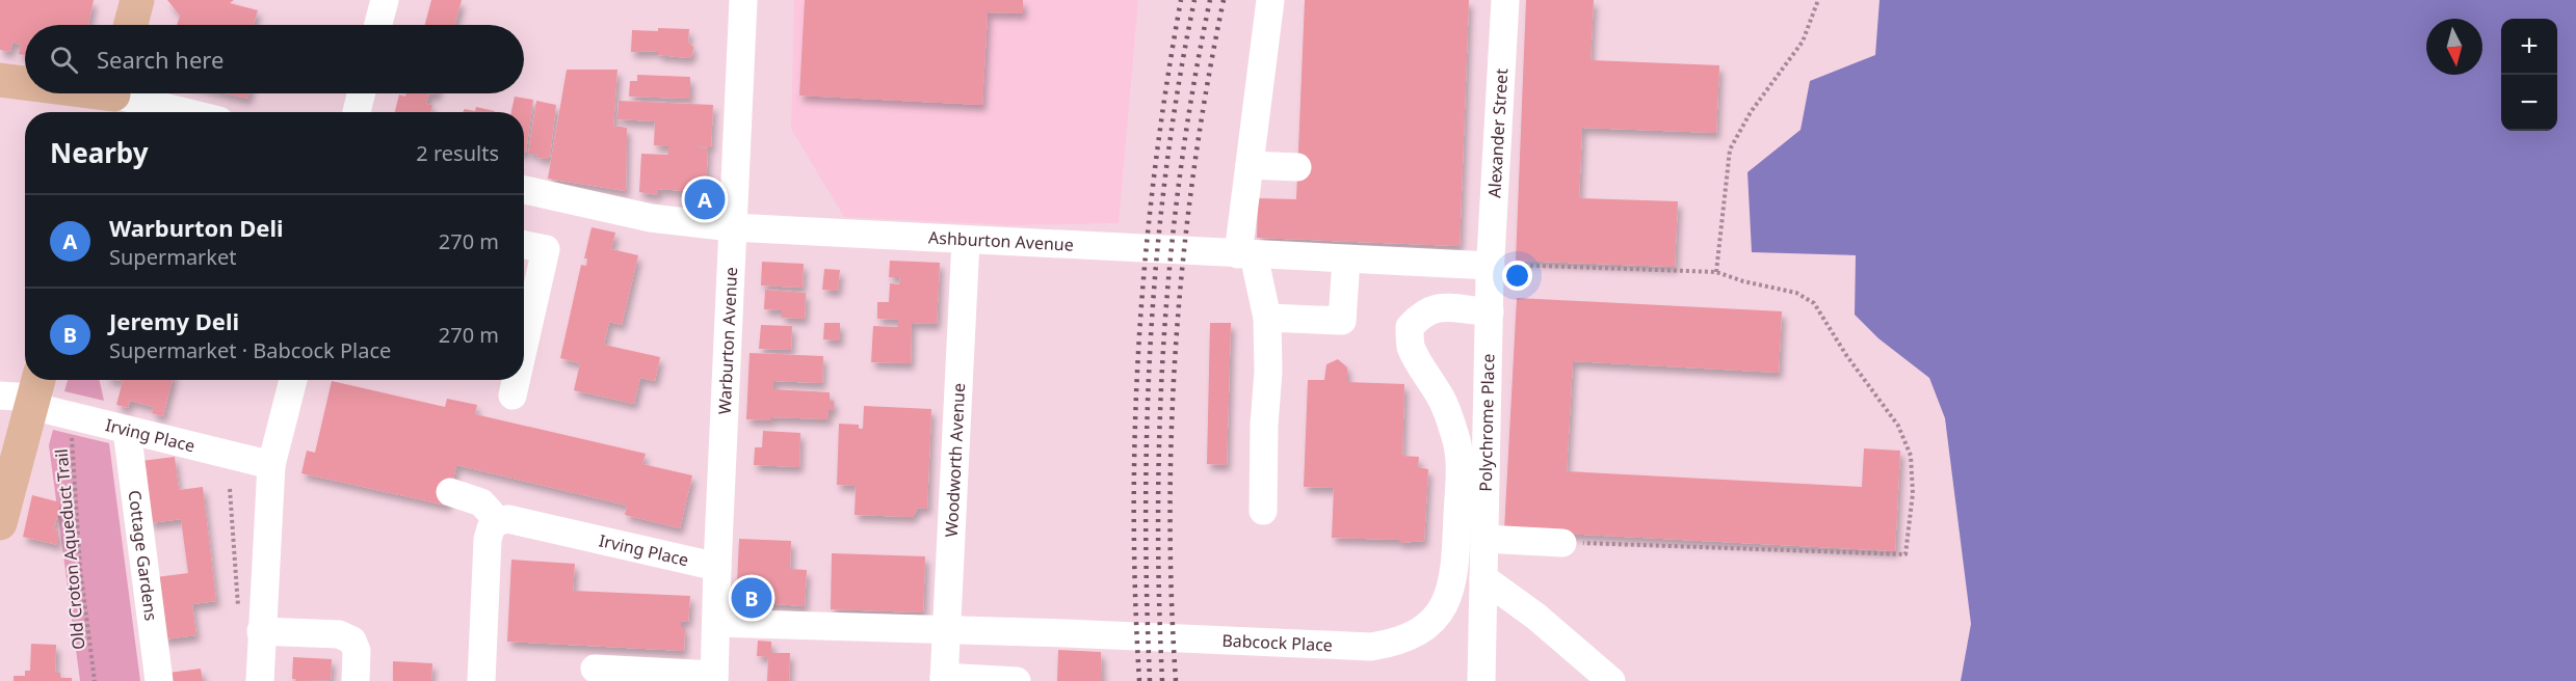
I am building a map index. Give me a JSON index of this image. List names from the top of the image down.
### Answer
{
  "streets": {
    "street": [
      "Alexander Street",
      "Ashburton Avenue",
      "Warburton Avenue",
      "Polychrome Place",
      "Irving Place",
      "Woodworth Avenue",
      "Cottage Gardens",
      "Babcock Place"
    ],
    "path": ["Old Croton Aqueduct Trail"]
  },
  "crossings": [
    ["Alexander Street", "Ashburton Avenue"],
    ["Alexander Street", "Polychrome Place"],
    ["Ashburton Avenue", "Warburton Avenue"],
    ["Ashburton Avenue", "Polychrome Place"],
    ["Ashburton Avenue", "Woodworth Avenue"],
    ["Warburton Avenue", "Irving Place"],
    ["Warburton Avenue", "Babcock Place"],
    ["Polychrome Place", "Babcock Place"],
    ["Irving Place", "Old Croton Aqueduct Trail"],
    ["Irving Place", "Cottage Gardens"],
    ["Woodworth Avenue", "Babcock Place"]
  ],
  "north": "bottom",
  "page": {
    "map_buttons": ["+", "−"],
    "search": "Search here",
    "heading": ["Nearby", "2 results"],
    "pins": ["A", "B"],
    "list": [
      {
        "mark": "A",
        "name": "Warburton Deli",
        "note": "Supermarket",
        "value": "270 m"
      },
      {
        "mark": "B",
        "name": "Jeremy Deli",
        "note": "Supermarket · Babcock Place",
        "value": "270 m"
      }
    ]
  }
}
